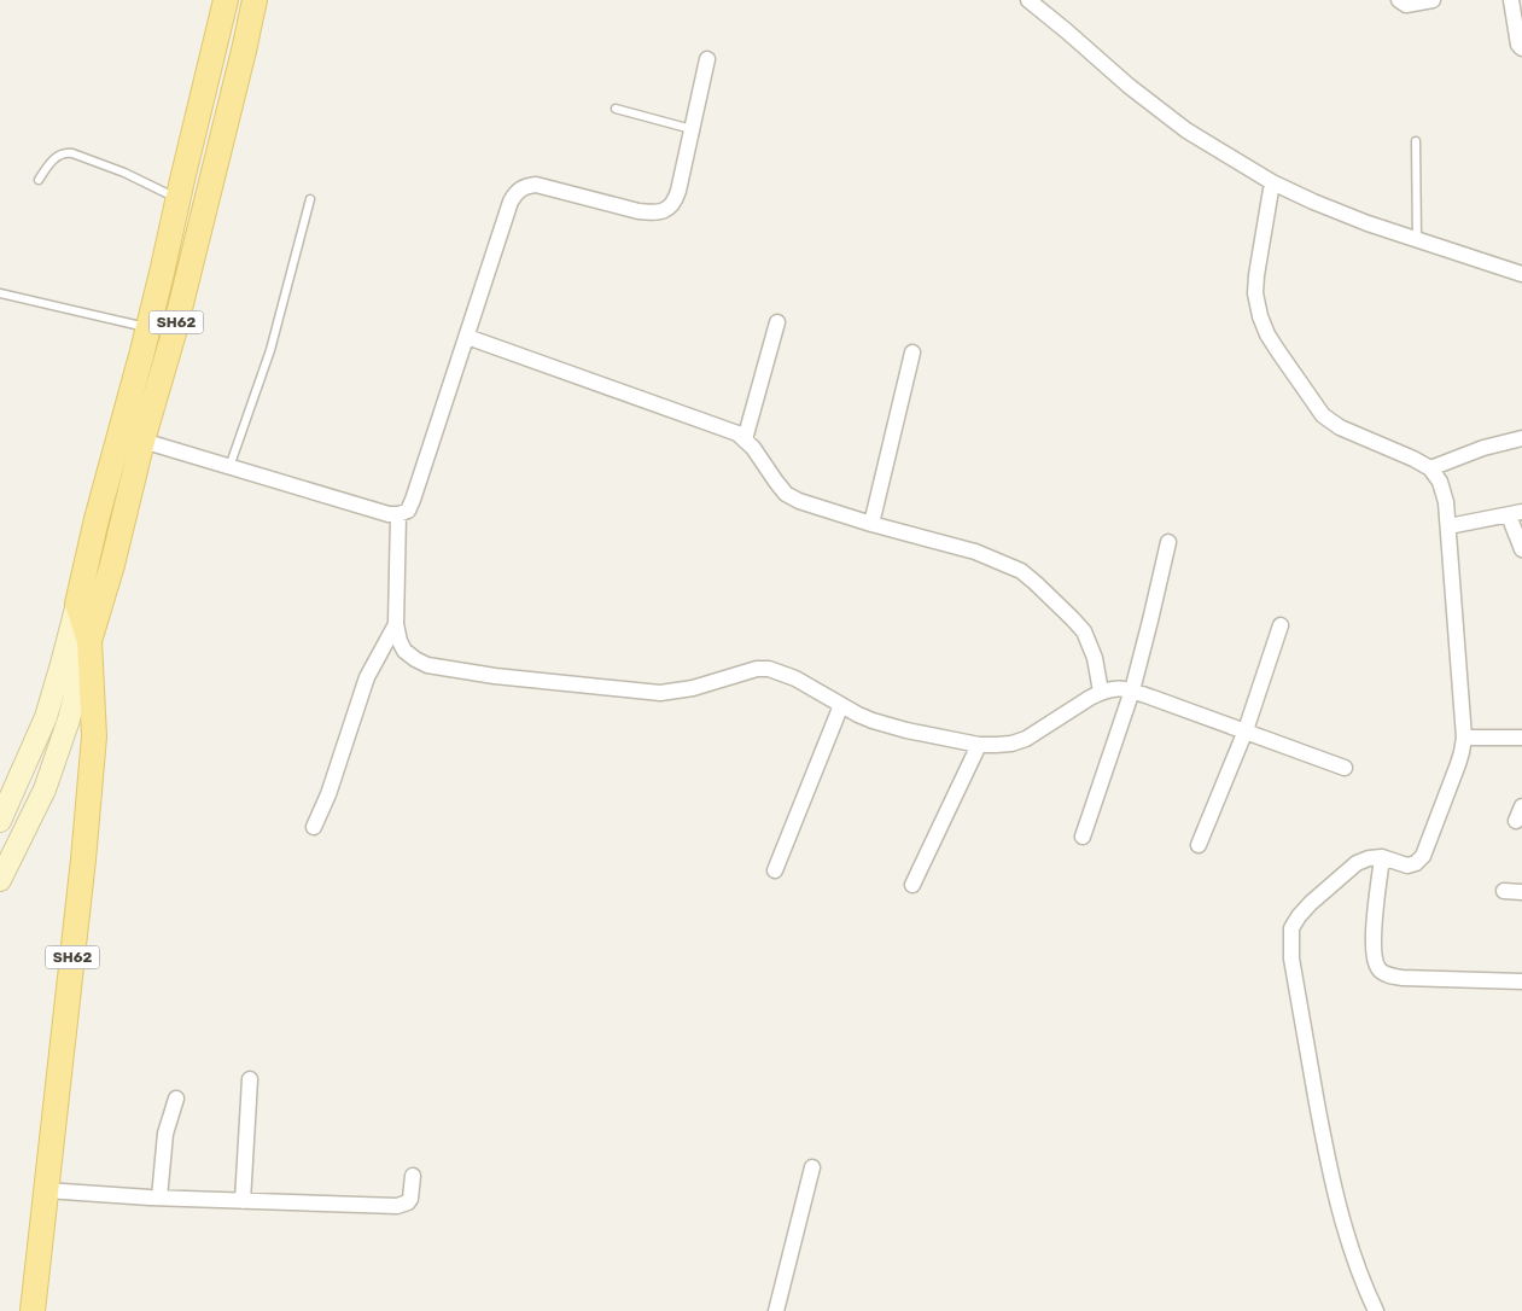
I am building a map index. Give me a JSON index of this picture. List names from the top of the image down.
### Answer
{
  "streets": {
    "main road": ["SH62"]
  }
}
